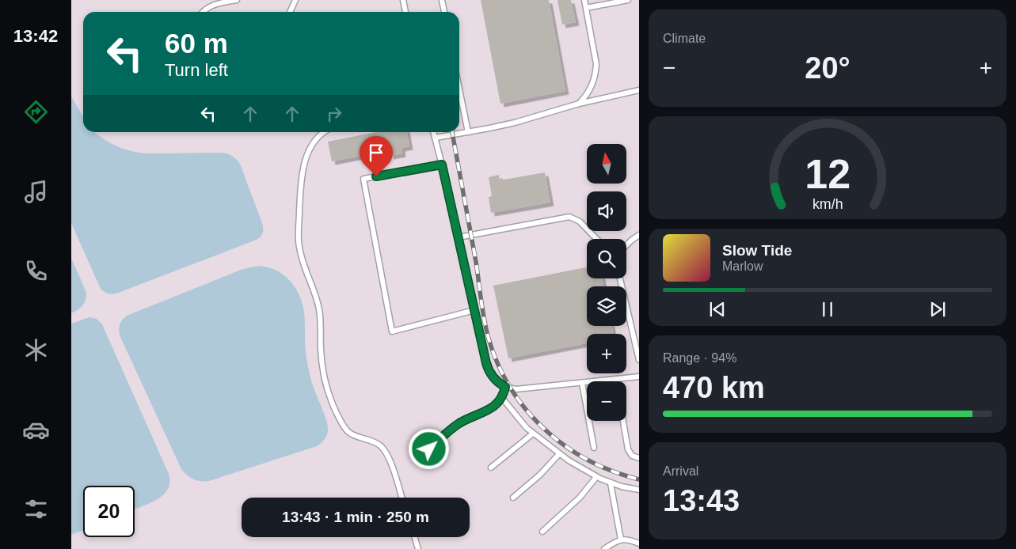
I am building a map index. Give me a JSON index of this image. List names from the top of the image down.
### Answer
{
  "north": "top",
  "page": {
    "tabs": "13:42",
    "tile": [
      "Climate",
      ["Range · 94%", "470 km"],
      ["Arrival", "13:43"]
    ],
    "turn": ["60 m", "Turn left"],
    "heat": ["−", "20°", "+"],
    "map_buttons": ["+", "−"],
    "song": ["Slow Tide", "Marlow"],
    "limit": "20",
    "trip": "13:43 · 1 min · 250 m",
    "gauge": ["12", "km/h"]
  }
}
